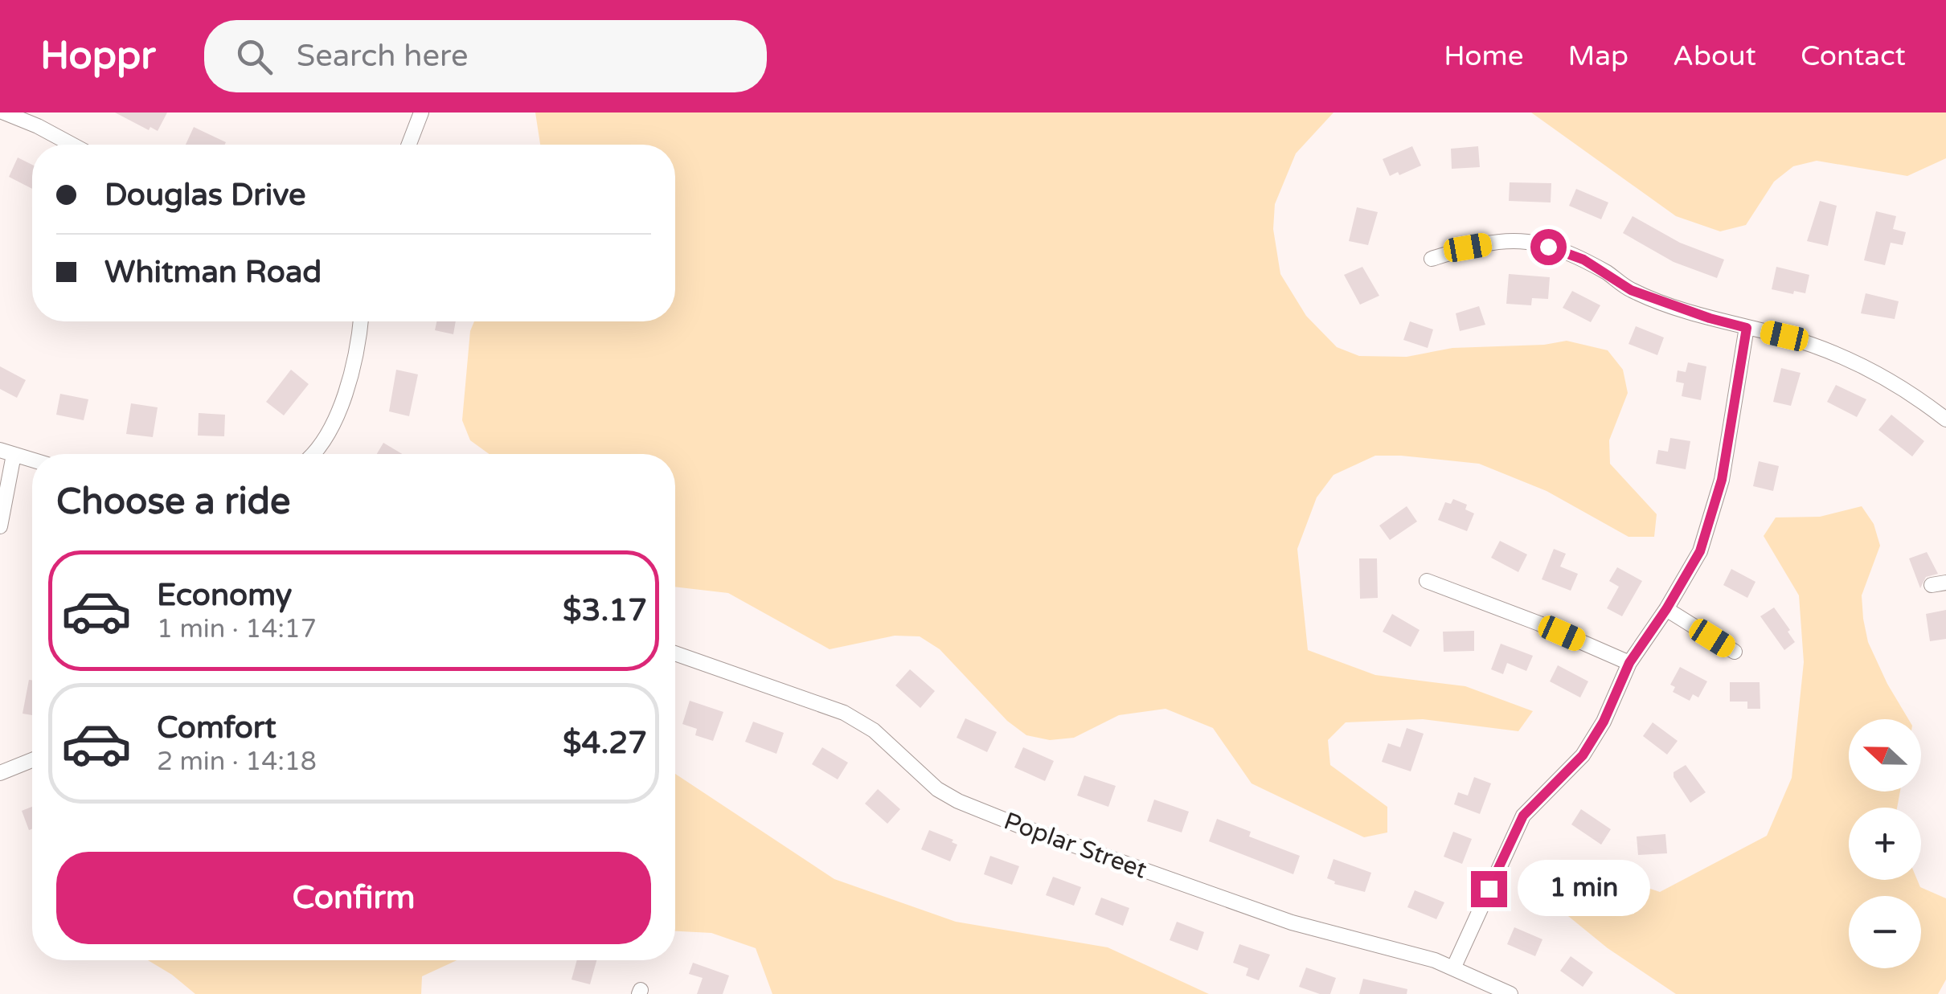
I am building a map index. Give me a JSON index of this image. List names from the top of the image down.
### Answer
{
  "streets": {
    "street": ["Poplar Street"]
  },
  "north": "left",
  "page": {
    "header": "Hoppr",
    "search": "Search here",
    "nav": [
      "Home",
      "Map",
      "About",
      "Contact"
    ],
    "banner": ["Douglas Drive", "Whitman Road"],
    "heading": "Choose a ride",
    "list": [
      {
        "name": "Economy",
        "note": "1 min · 14:17",
        "value": "$3.17"
      },
      {
        "name": "Comfort",
        "note": "2 min · 14:18",
        "value": "$4.27"
      }
    ],
    "map_buttons": ["+", "−"],
    "buttons": "Confirm",
    "bubble": "1 min"
  }
}
